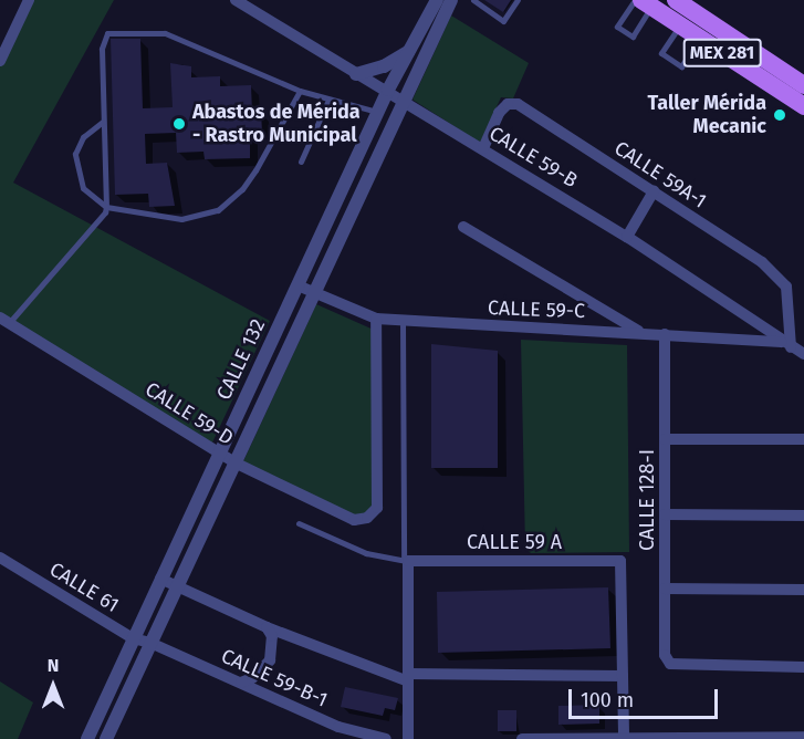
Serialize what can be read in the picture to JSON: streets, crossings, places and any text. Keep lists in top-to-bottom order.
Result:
{
  "streets": {
    "main road": ["MEX 281"],
    "street": [
      "CALLE 59-B",
      "CALLE 59A-1",
      "CALLE 59-C",
      "CALLE 132",
      "CALLE 59-D",
      "CALLE 128-I",
      "CALLE 59 A",
      "CALLE 61",
      "CALLE 59-B-1"
    ]
  },
  "crossings": [
    ["CALLE 59-B", "CALLE 59A-1"],
    ["CALLE 59-B", "CALLE 59-C"],
    ["CALLE 59-B", "CALLE 132"],
    ["CALLE 59A-1", "CALLE 59-C"],
    ["CALLE 59-C", "CALLE 132"],
    ["CALLE 59-C", "CALLE 59-D"],
    ["CALLE 59-C", "CALLE 128-I"],
    ["CALLE 132", "CALLE 59-D"],
    ["CALLE 132", "CALLE 61"],
    ["CALLE 132", "CALLE 59-B-1"],
    ["CALLE 61", "CALLE 59-B-1"]
  ],
  "places": ["Taller Mérida Mecanic", "Abastos de Mérida - Rastro Municipal"],
  "scale_bar": "100 m",
  "north": "top"
}
